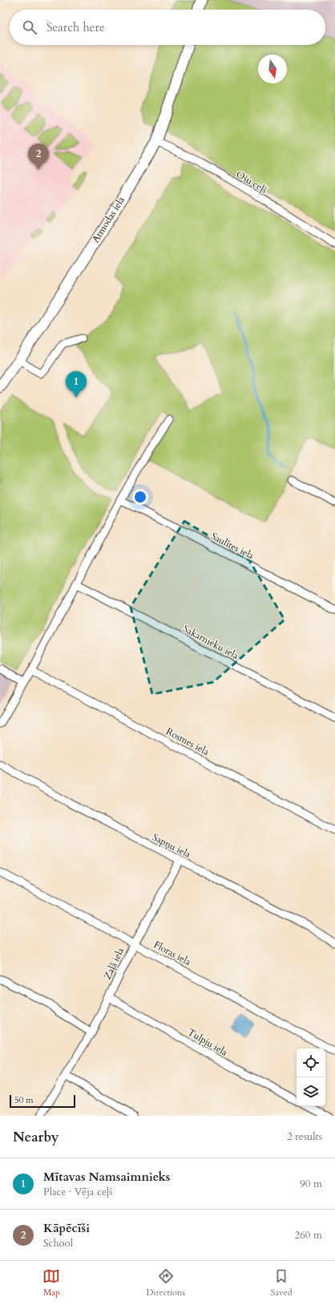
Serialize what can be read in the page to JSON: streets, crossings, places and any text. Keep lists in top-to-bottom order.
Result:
{
  "streets": {
    "main road": ["Atmodas iela"],
    "street": [
      "Ošu ceļš",
      "Saulītes iela",
      "Sakarnieku iela",
      "Rosmes iela",
      "Sapņu iela",
      "Floras iela",
      "Zaļā iela",
      "Tulpju iela"
    ]
  },
  "crossings": [
    ["Ošu ceļš", "Atmodas iela"],
    ["Sapņu iela", "Zaļā iela"],
    ["Floras iela", "Zaļā iela"],
    ["Zaļā iela", "Tulpju iela"]
  ],
  "scale_bar": "50 m",
  "north": "bottom",
  "page": {
    "search": "Search here",
    "pins": ["2", "1"],
    "scale": "50 m",
    "heading": ["Nearby", "2 results"],
    "list": [
      {
        "mark": "1",
        "name": "Mītavas Namsaimnieks",
        "note": "Place · Vēja ceļš",
        "value": "90 m"
      },
      {
        "mark": "2",
        "name": "Kāpēcīši",
        "note": "School",
        "value": "260 m"
      }
    ],
    "nav": ["Map", "Directions", "Saved"]
  }
}
